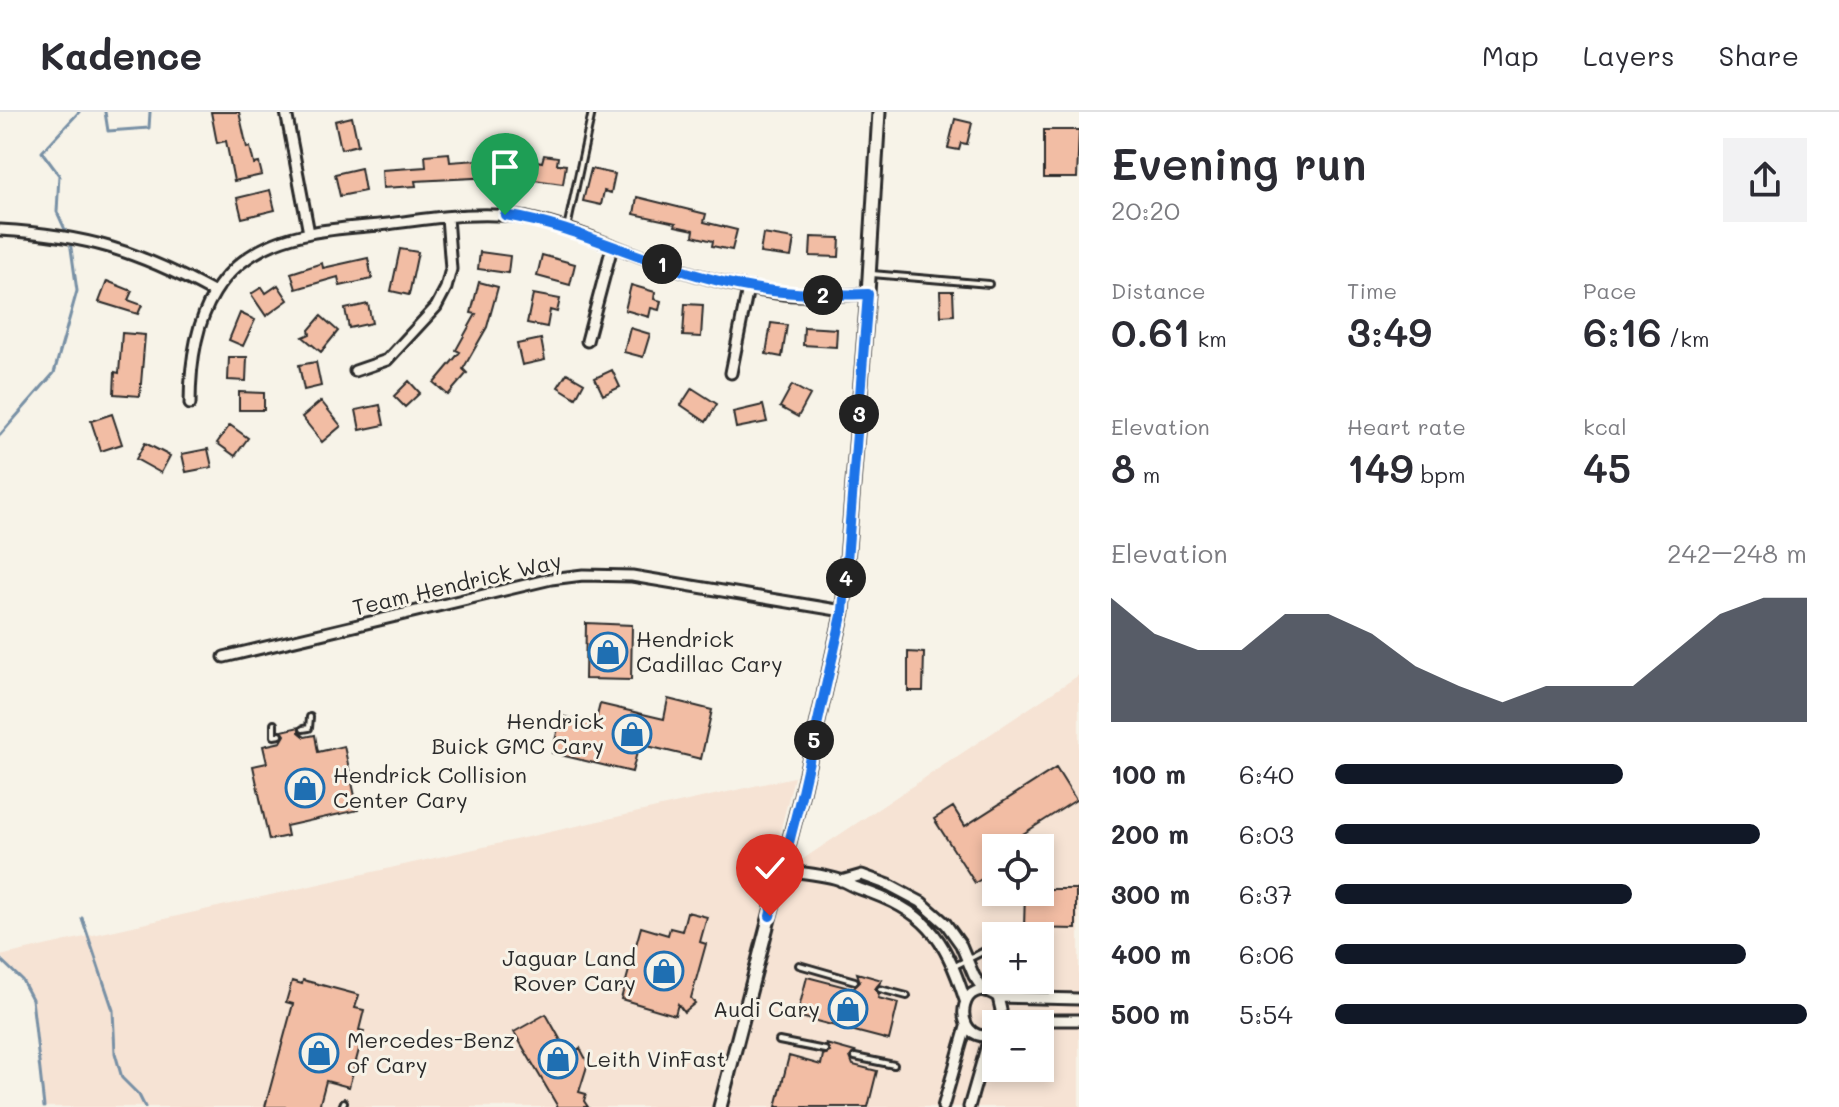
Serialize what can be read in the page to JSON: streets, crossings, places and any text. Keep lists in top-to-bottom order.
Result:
{
  "streets": {
    "street": ["Team Hendrick Way"]
  },
  "places": {
    "shop": [
      "Hendrick Cadillac Cary",
      "Hendrick Buick GMC Cary",
      "Hendrick Collision Center Cary",
      "Jaguar Land Rover Cary",
      "Audi Cary",
      "Mercedes-Benz of Cary",
      "Leith VinFast"
    ]
  },
  "page": {
    "header": "Kadence",
    "nav": ["Map", "Layers", "Share"],
    "heading": ["Evening run", "20:20"],
    "pins": [
      "1",
      "2",
      "3",
      "4",
      "5"
    ],
    "stats": [
      ["Distance", "0.61 km"],
      ["Time", "3:49"],
      ["Pace", "6:16 /km"],
      ["Elevation", "8 m"],
      ["Heart rate", "149 bpm"],
      ["kcal", "45"]
    ],
    "chart": ["Elevation", "242–248 m"],
    "list": [
      {
        "name": "100 m",
        "note": "6:40"
      },
      {
        "name": "200 m",
        "note": "6:03"
      },
      {
        "name": "300 m",
        "note": "6:37"
      },
      {
        "name": "400 m",
        "note": "6:06"
      },
      {
        "name": "500 m",
        "note": "5:54"
      }
    ],
    "map_buttons": ["+", "−"]
  }
}
